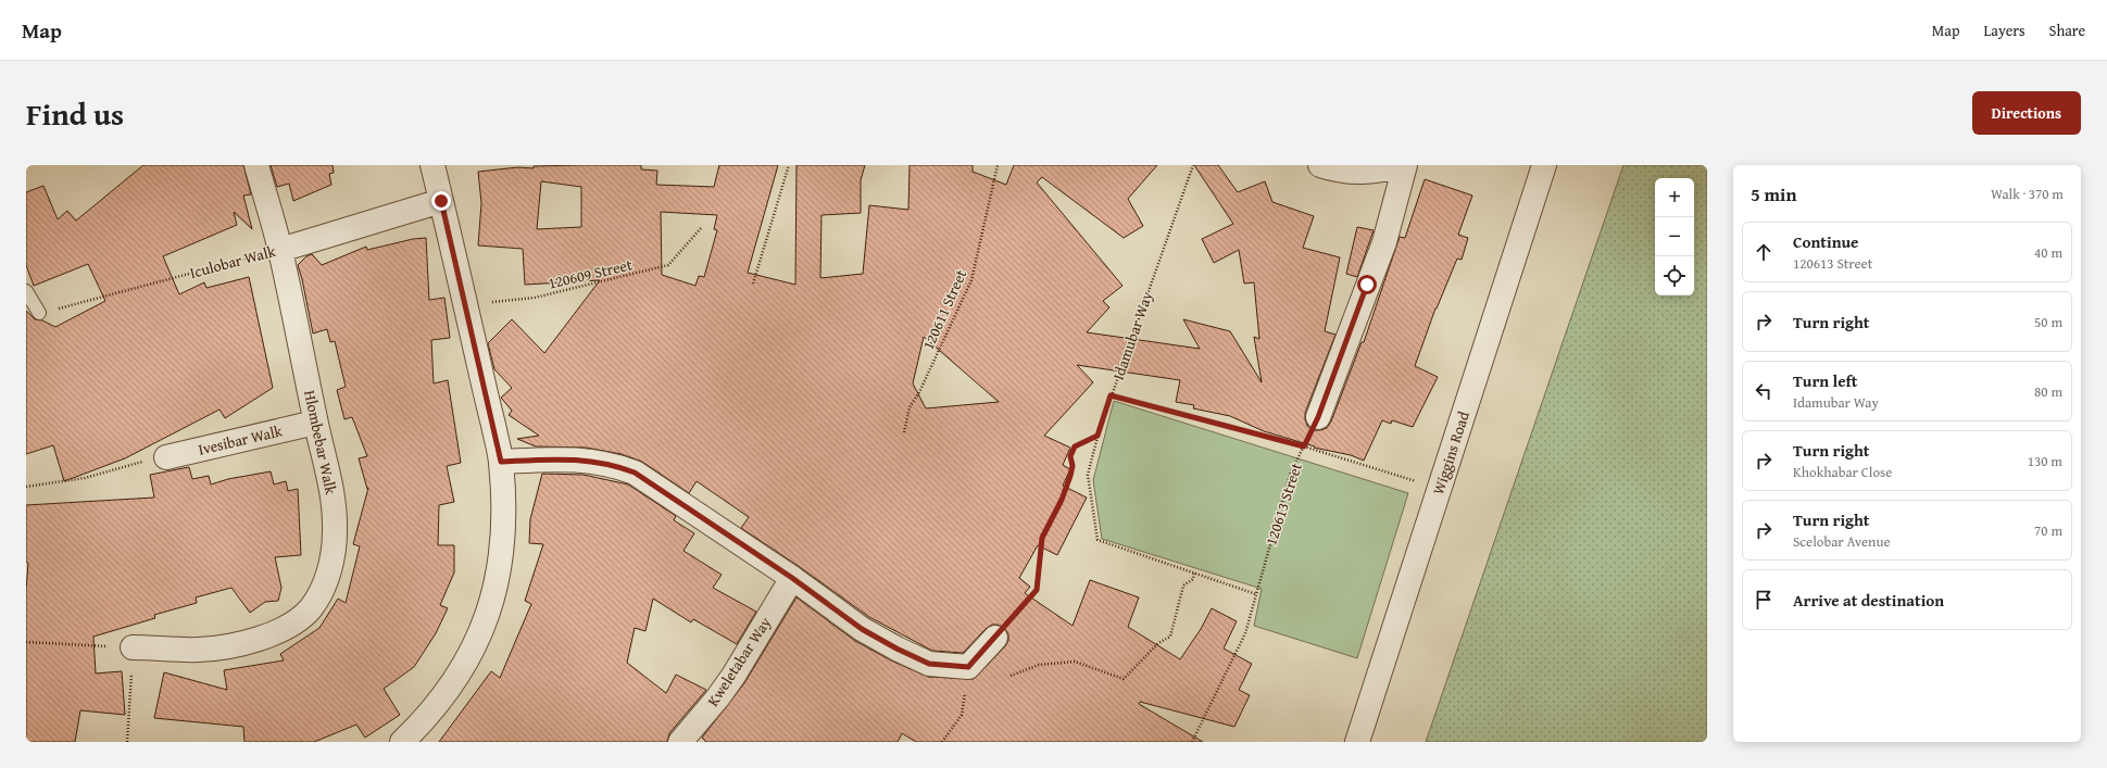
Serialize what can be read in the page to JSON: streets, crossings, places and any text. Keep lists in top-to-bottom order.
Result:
{
  "streets": {
    "street": [
      "Iculobar Walk",
      "Ivesibar Walk",
      "Hlombebar Walk",
      "Wiggins Road",
      "Kweletabar Way"
    ],
    "path": [
      "120609 Street",
      "120611 Street",
      "Idamubar Way",
      "120613 Street"
    ]
  },
  "crossings": [
    ["Iculobar Walk", "Hlombebar Walk"],
    ["Ivesibar Walk", "Hlombebar Walk"]
  ],
  "page": {
    "header": "Map",
    "nav": ["Map", "Layers", "Share"],
    "title": "Find us",
    "buttons": "Directions",
    "heading": ["5 min", "Walk · 370 m"],
    "map_buttons": ["+", "−"],
    "list": [
      ["Continue", "120613 Street", "40 m"],
      ["Turn right", "50 m"],
      ["Turn left", "Idamubar Way", "80 m"],
      ["Turn right", "Khokhabar Close", "130 m"],
      ["Turn right", "Scelobar Avenue", "70 m"],
      "Arrive at destination"
    ]
  }
}
